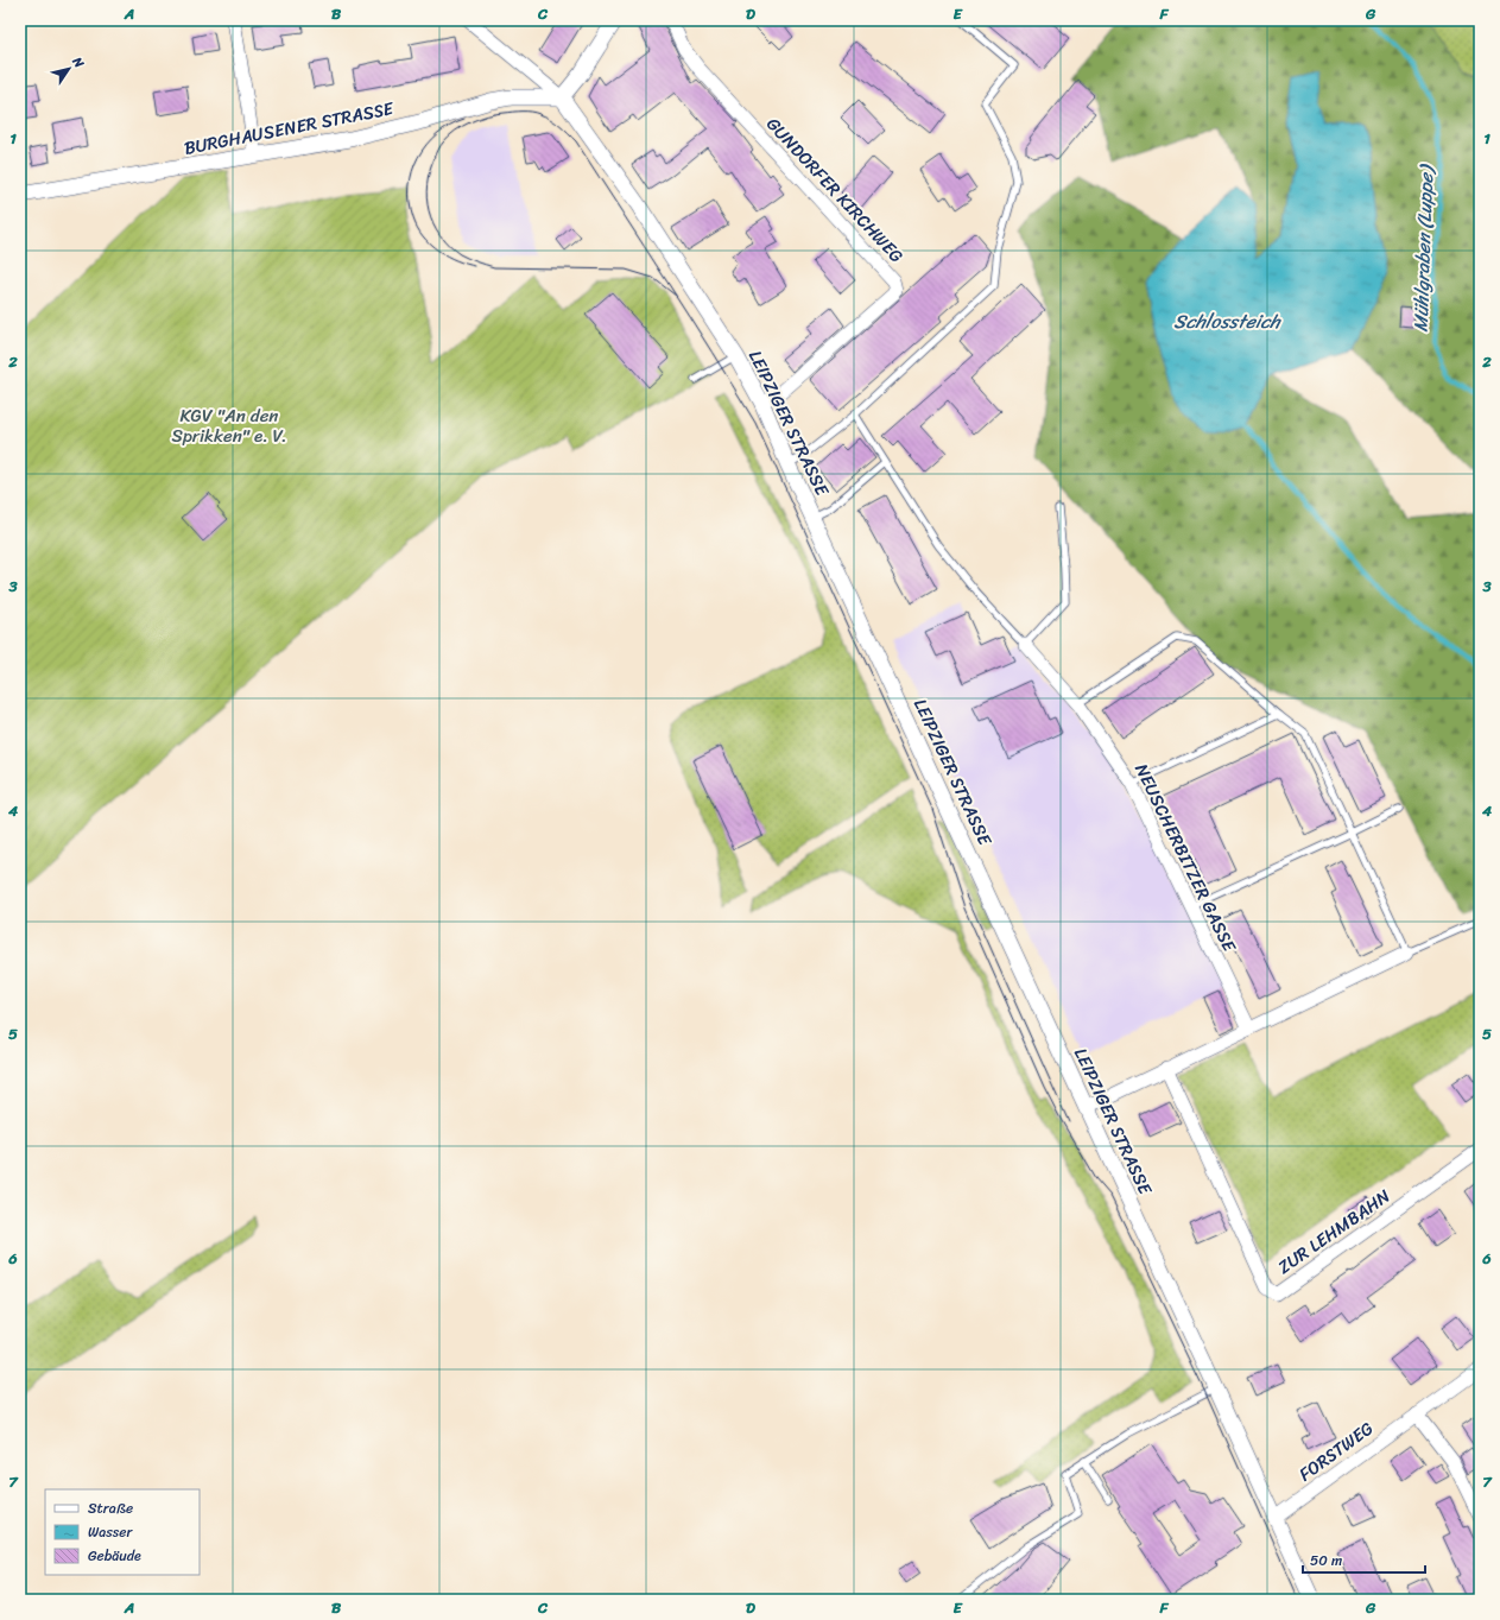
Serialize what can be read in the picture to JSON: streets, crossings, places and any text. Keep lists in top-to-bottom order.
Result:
{
  "streets": {
    "street": [
      "BURGHAUSENER STRASSE",
      "GUNDORFER KIRCHWEG",
      "LEIPZIGER STRASSE",
      "NEUSCHERBITZER GASSE",
      "ZUR LEHMBAHN",
      "FORSTWEG"
    ]
  },
  "crossings": [
    ["BURGHAUSENER STRASSE", "LEIPZIGER STRASSE"],
    ["GUNDORFER KIRCHWEG", "LEIPZIGER STRASSE"],
    ["LEIPZIGER STRASSE", "FORSTWEG"]
  ],
  "water": ["Mühlgraben (Luppe)", "Schlossteich"],
  "parks": ["KGV \"An den Sprikken\" e. V."],
  "legend": ["Straße", "Wasser", "Gebäude"],
  "scale_bar": "50 m",
  "north": "top right",
  "grid": {
    "columns": [
      "A",
      "B",
      "C",
      "D",
      "E",
      "F",
      "G"
    ],
    "rows": [
      "1",
      "2",
      "3",
      "4",
      "5",
      "6",
      "7"
    ]
  }
}
